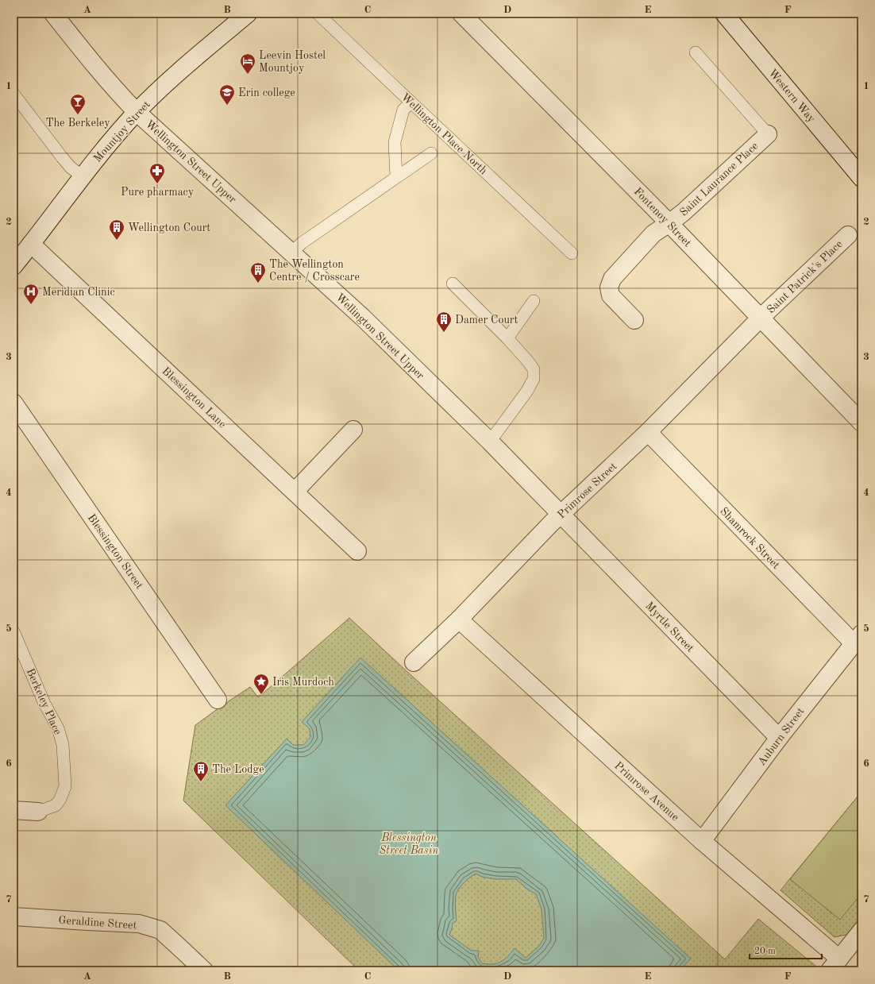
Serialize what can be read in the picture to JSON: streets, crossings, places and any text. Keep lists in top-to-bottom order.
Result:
{
  "streets": {
    "street": [
      "Western Way",
      "Mountjoy Street",
      "Wellington Street Upper",
      "Saint Laurance Place",
      "Fontenoy Street",
      "Saint Patrick's Place",
      "Blessington Lane",
      "Primrose Street",
      "Shamrock Street",
      "Blessington Street",
      "Myrtle Street",
      "Berkeley Place",
      "Auburn Street",
      "Primrose Avenue",
      "Geraldine Street"
    ],
    "lane": ["Wellington Place North"]
  },
  "crossings": [
    ["Mountjoy Street", "Wellington Street Upper"],
    ["Mountjoy Street", "Blessington Lane"],
    ["Wellington Street Upper", "Primrose Street"],
    ["Wellington Street Upper", "Myrtle Street"],
    ["Saint Laurance Place", "Fontenoy Street"],
    ["Fontenoy Street", "Saint Patrick's Place"],
    ["Fontenoy Street", "Primrose Street"],
    ["Saint Patrick's Place", "Primrose Street"],
    ["Primrose Street", "Shamrock Street"],
    ["Primrose Street", "Myrtle Street"],
    ["Primrose Street", "Primrose Avenue"],
    ["Shamrock Street", "Auburn Street"],
    ["Myrtle Street", "Auburn Street"],
    ["Auburn Street", "Primrose Avenue"]
  ],
  "parks": ["Blessington Street Basin"],
  "places": {
    "hotel": ["Leevin Hostel Mountjoy"],
    "school or university": ["Erin college"],
    "bar": ["The Berkeley"],
    "pharmacy": ["Pure pharmacy"],
    "building": [
      "Wellington Court",
      "The Wellington Centre / Crosscare",
      "Damer Court",
      "The Lodge"
    ],
    "hospital": ["Meridian Clinic"],
    "place": ["Iris Murdoch"]
  },
  "scale_bar": "20 m",
  "grid": {
    "columns": [
      "A",
      "B",
      "C",
      "D",
      "E",
      "F"
    ],
    "rows": [
      "1",
      "2",
      "3",
      "4",
      "5",
      "6",
      "7"
    ]
  }
}
